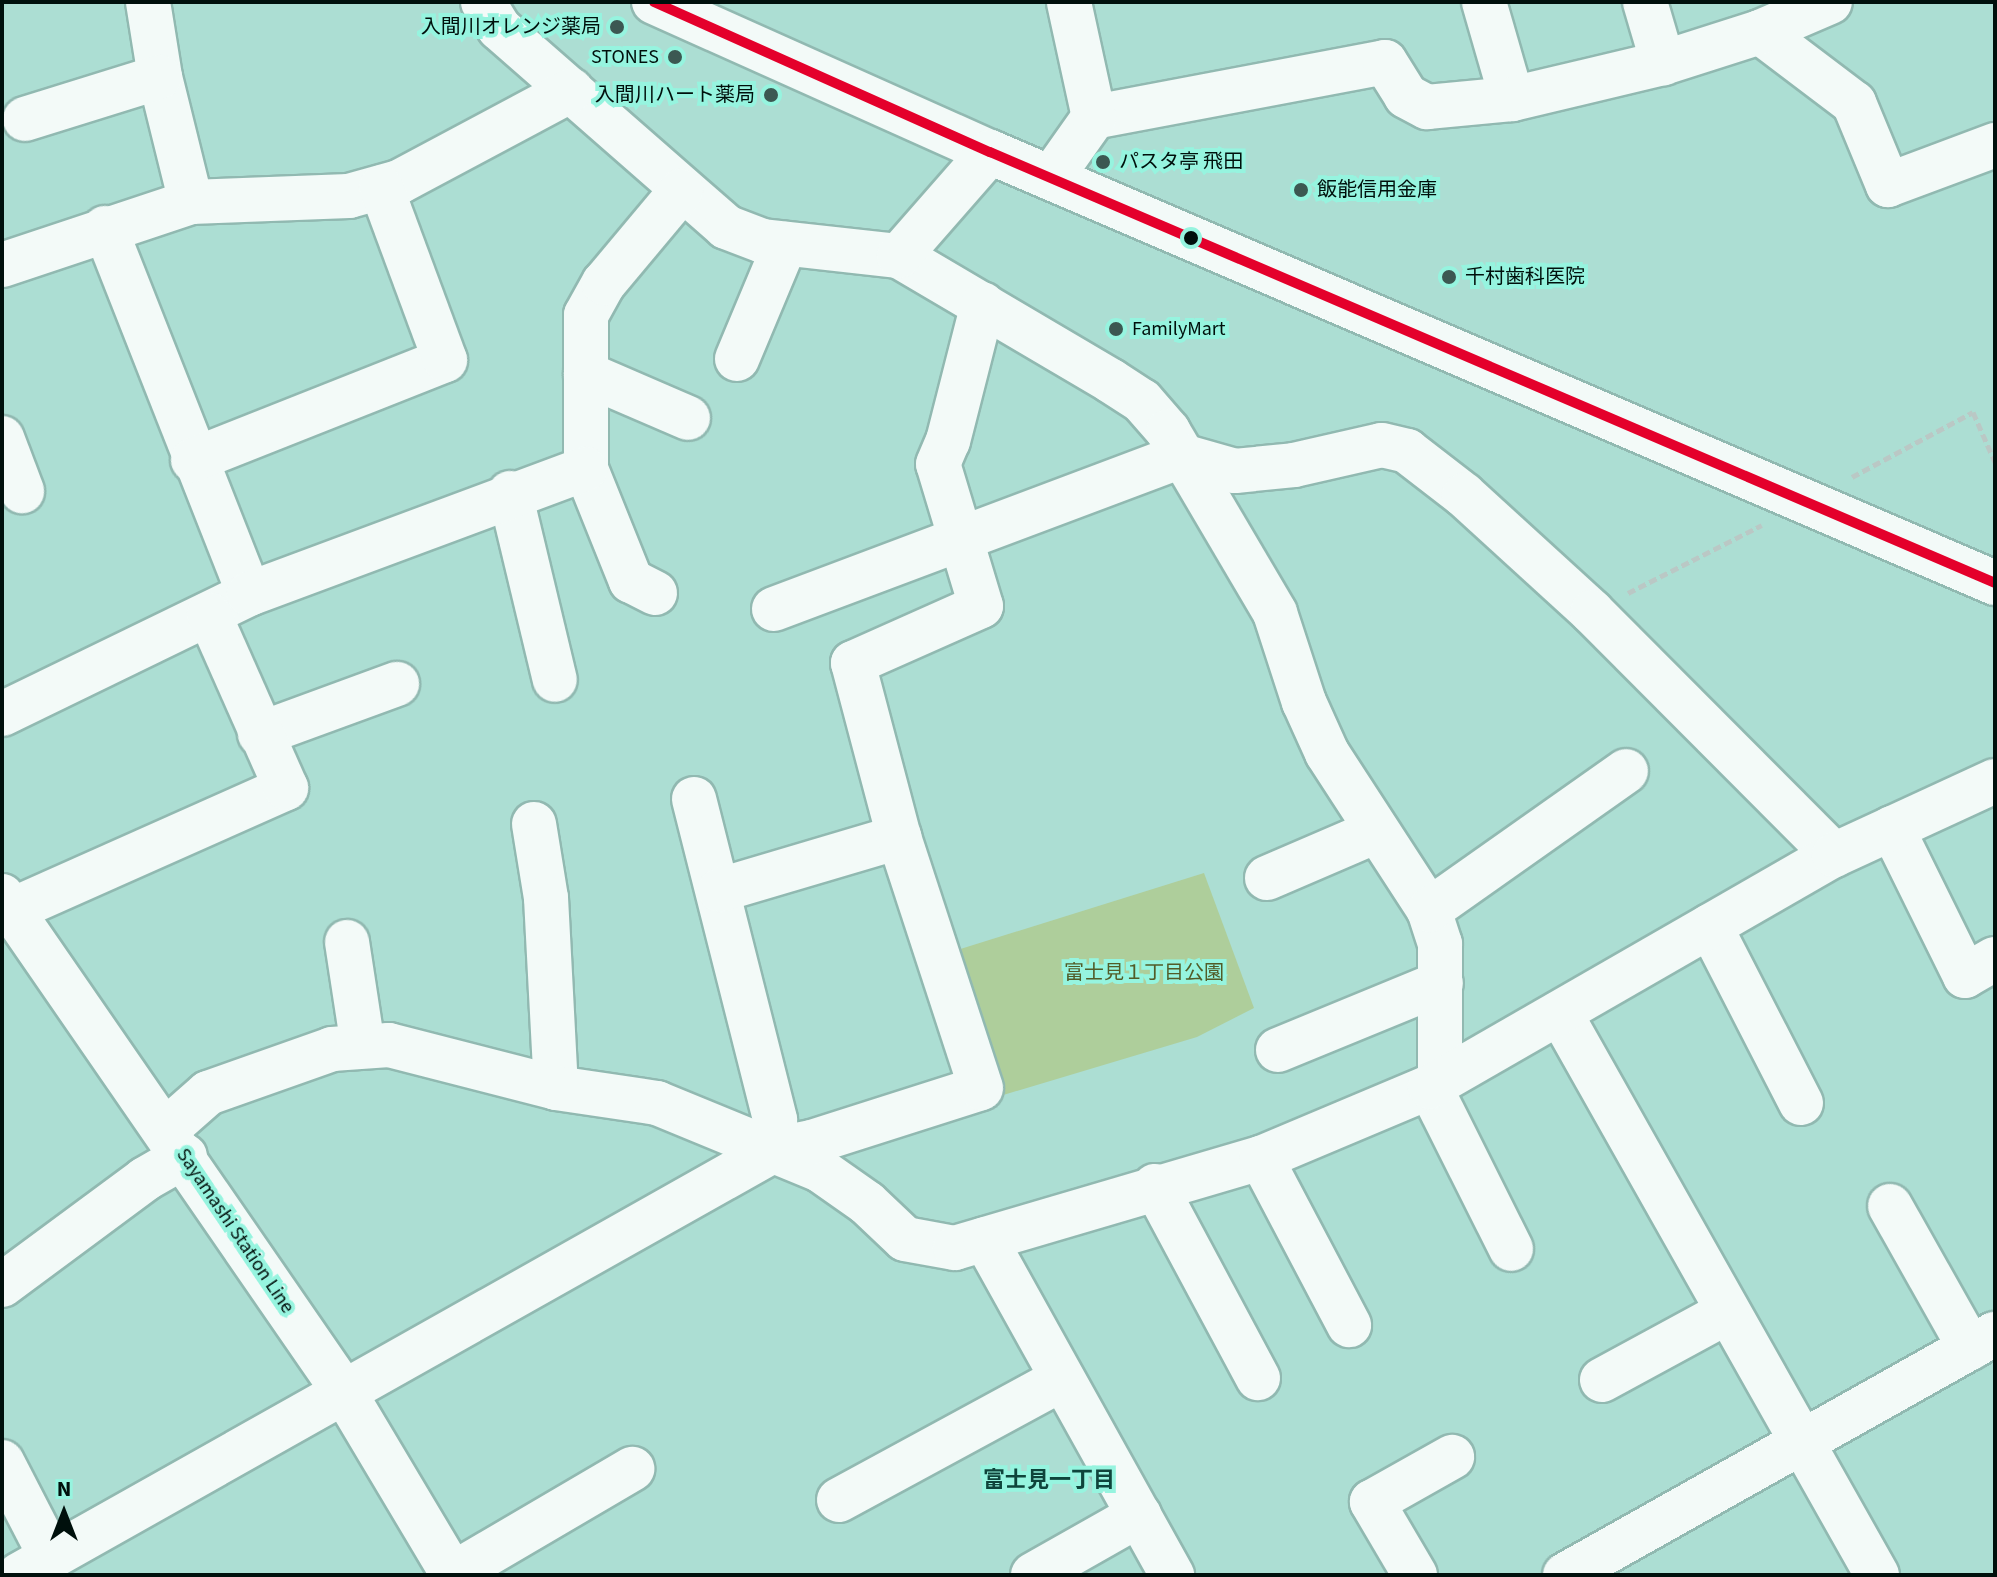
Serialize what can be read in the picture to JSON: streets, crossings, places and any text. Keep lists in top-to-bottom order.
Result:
{
  "streets": {
    "street": ["Sayamashi Station Line"]
  },
  "districts": ["富士見一丁目"],
  "parks": ["富士見１丁目公園"],
  "places": [
    "入間川オレンジ薬局",
    "STONES",
    "入間川ハート薬局",
    "パスタ亭 飛田",
    "飯能信用金庫",
    "千村歯科医院",
    "FamilyMart"
  ],
  "north": "top"
}
